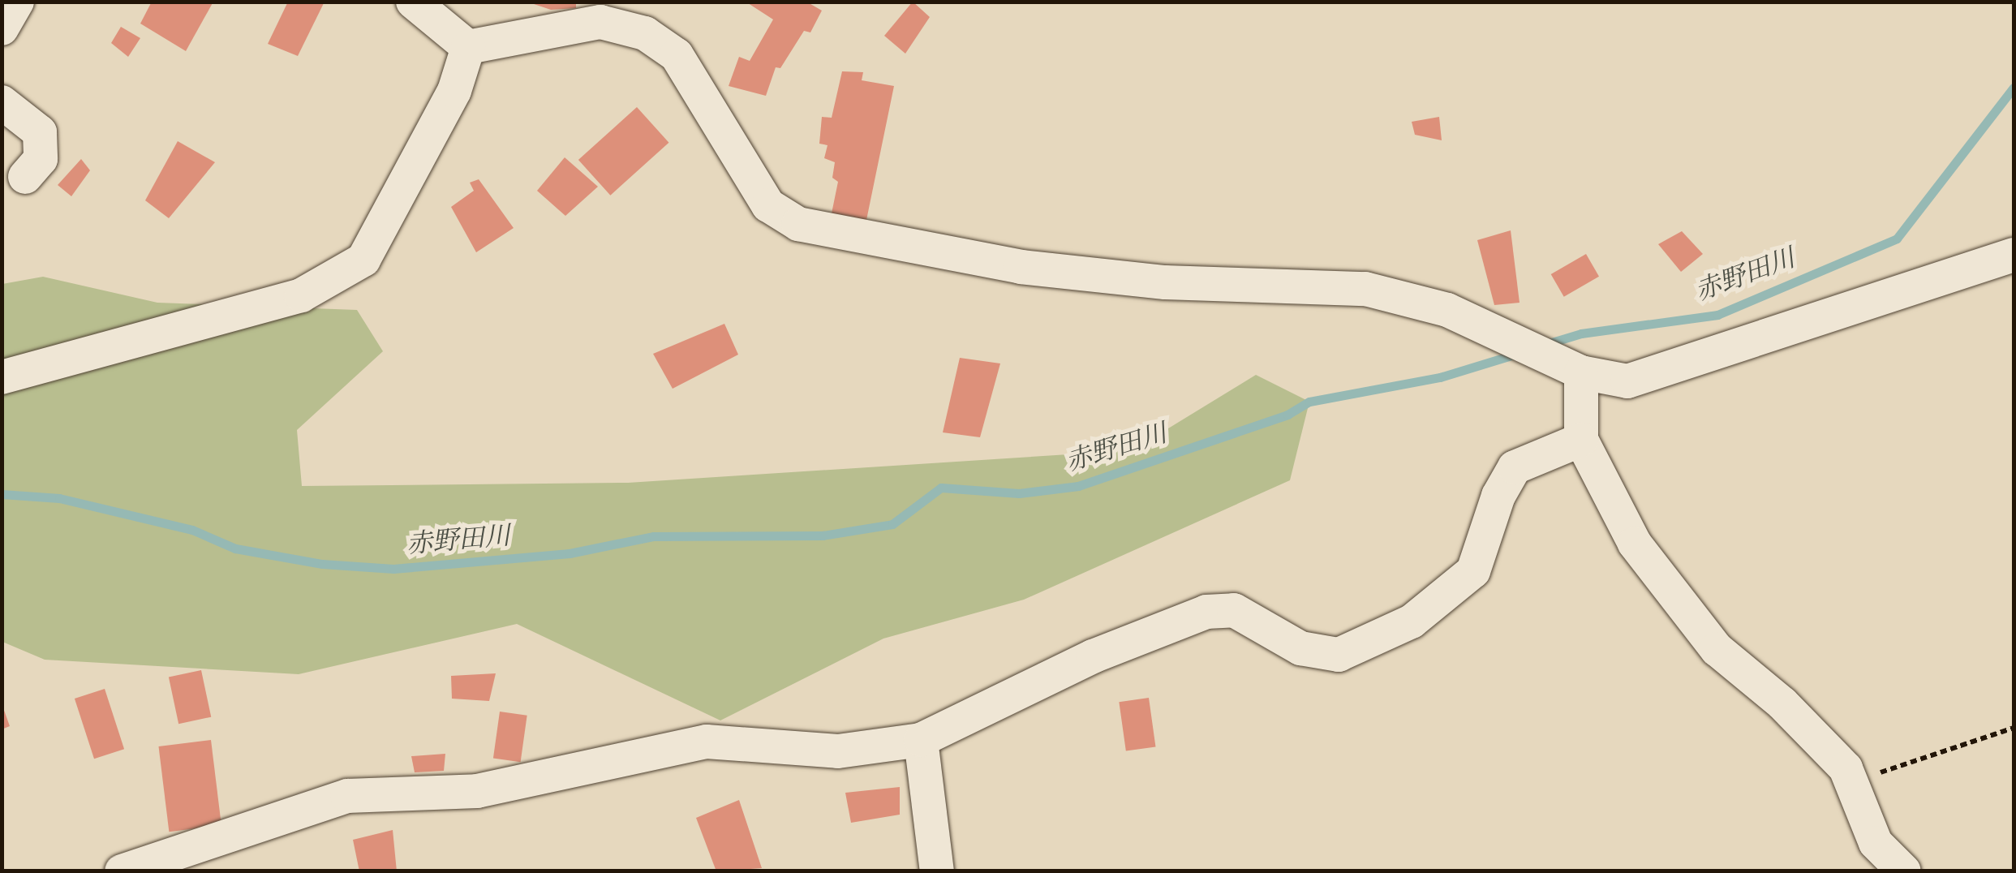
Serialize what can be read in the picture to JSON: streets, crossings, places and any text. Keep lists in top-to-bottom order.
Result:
{
  "water": ["赤野田川"]
}
